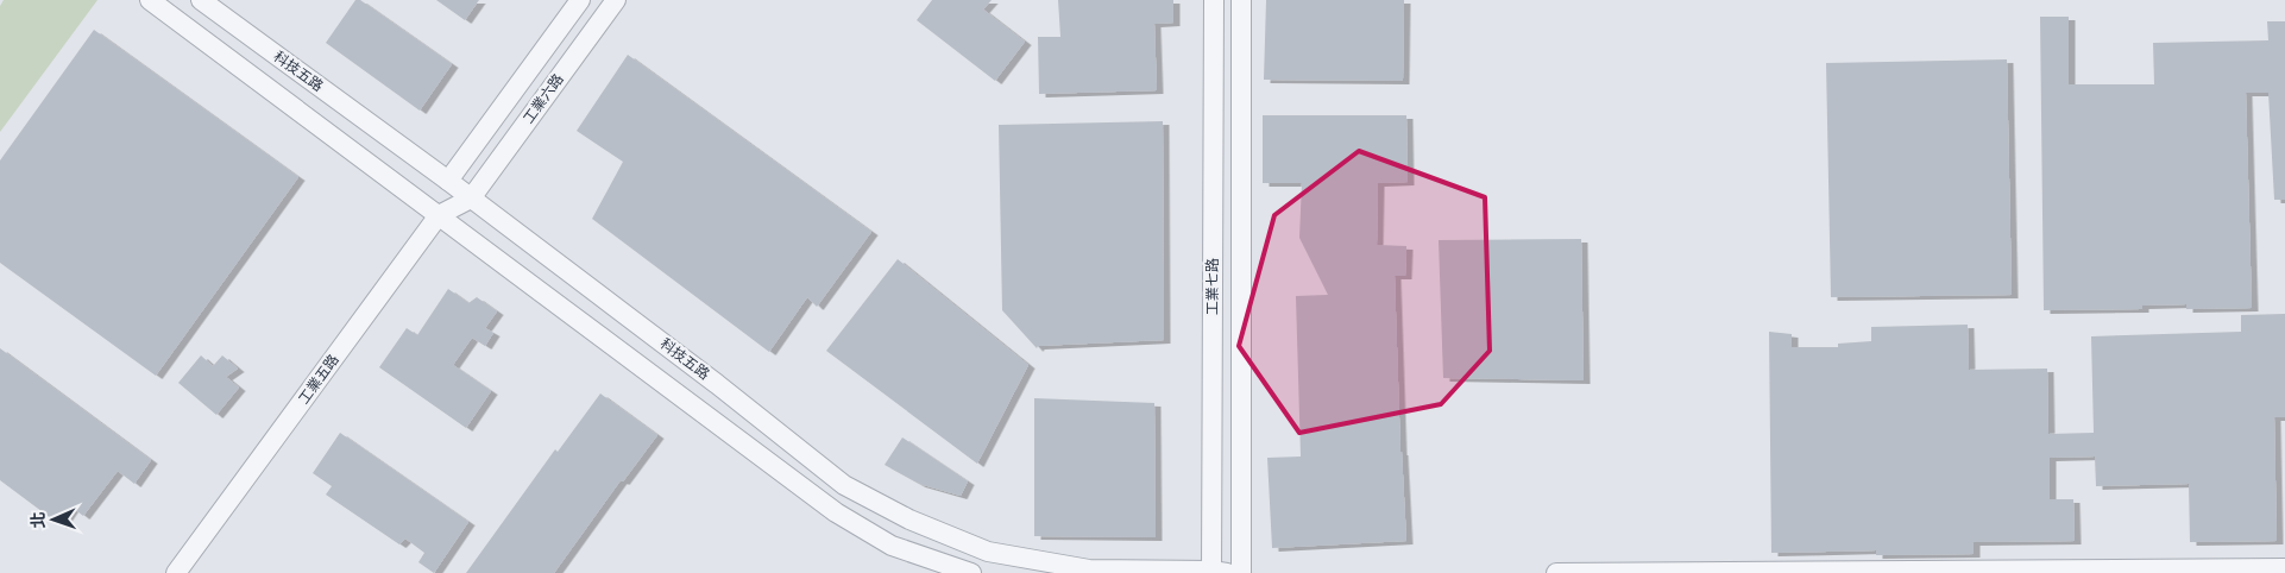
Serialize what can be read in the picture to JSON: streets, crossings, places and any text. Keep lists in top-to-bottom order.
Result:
{
  "streets": {
    "street": [
      "科技五路",
      "工業六路",
      "工業七路",
      "工業五路"
    ]
  },
  "crossings": [
    ["科技五路", "工業六路"],
    ["科技五路", "工業七路"],
    ["科技五路", "工業五路"],
    ["工業六路", "工業五路"]
  ],
  "north": "left"
}
